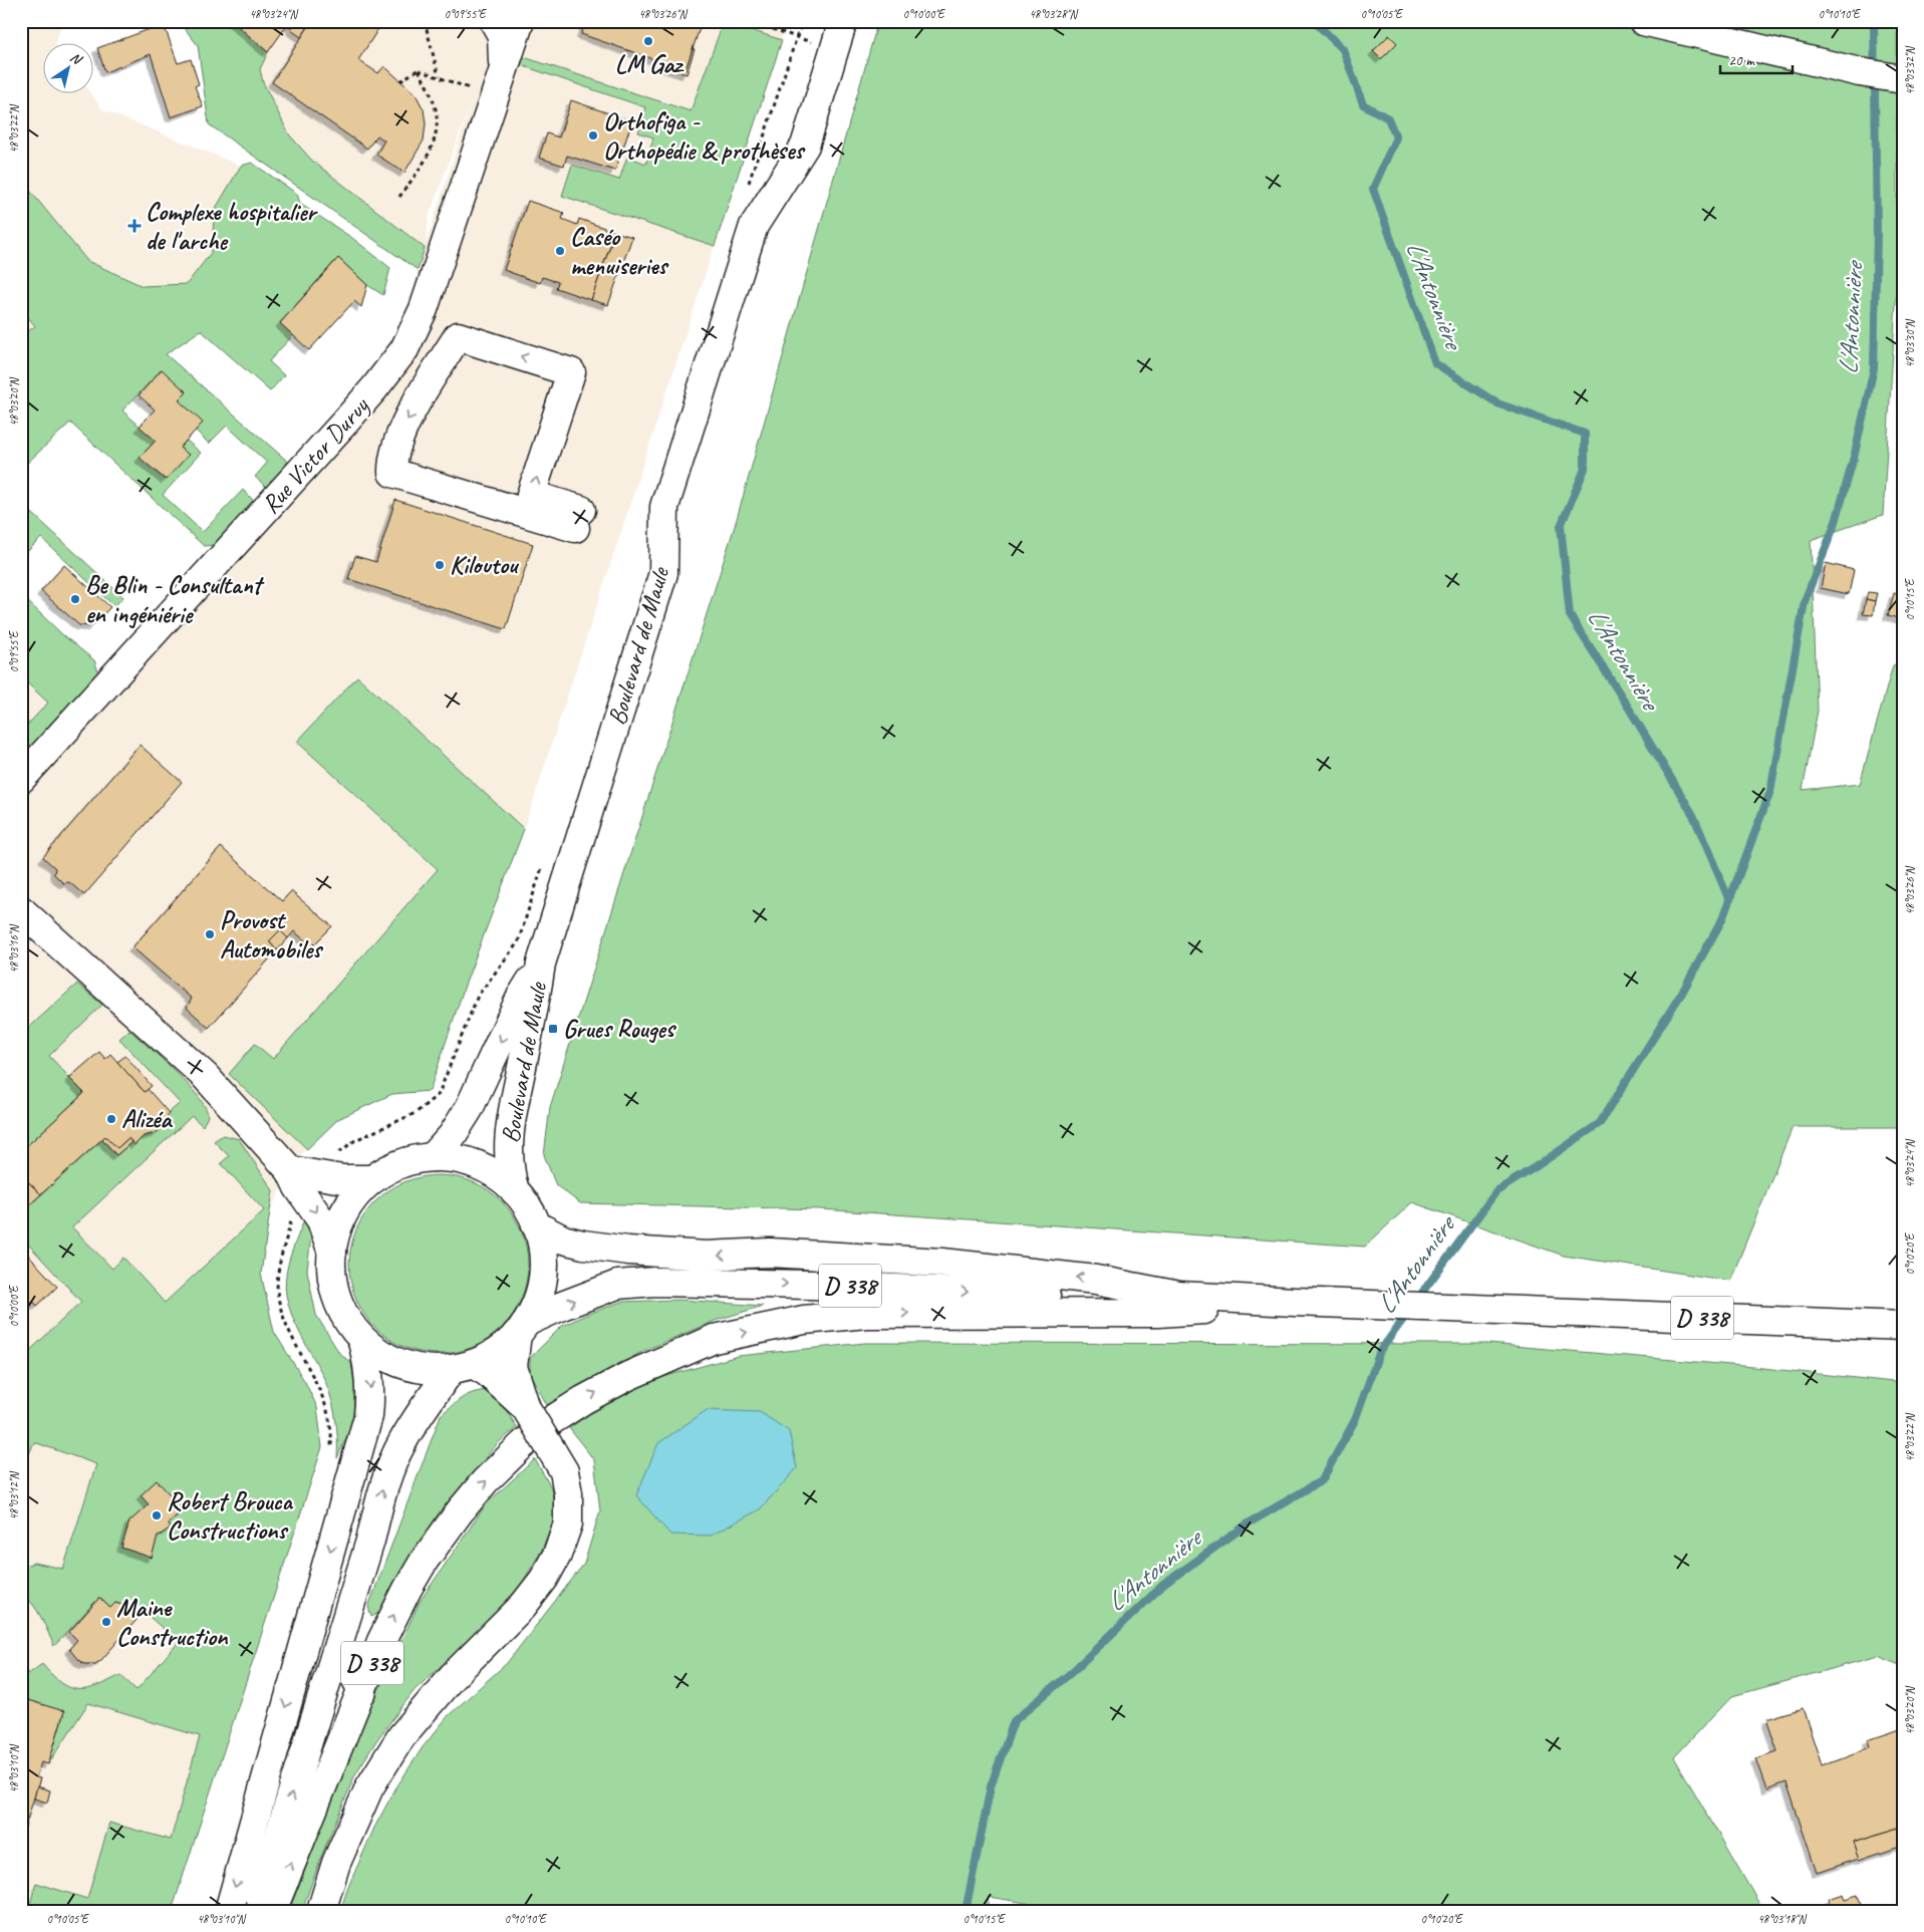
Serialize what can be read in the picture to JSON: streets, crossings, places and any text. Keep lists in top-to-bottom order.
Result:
{
  "streets": {
    "main road": ["Rue Victor Duruy", "Boulevard de Maule", "D 338"]
  },
  "water": ["L'Antonnière"],
  "places": {
    "other": [
      "LM Gaz",
      "Orthofiga - Orthopédie & prothèses",
      "Caséo menuiseries",
      "Kiloutou",
      "Be Blin - Consultant en ingéniérie",
      "Provost Automobiles",
      "Alizéa",
      "Robert Brouca Constructions",
      "Maine Construction"
    ],
    "health": ["Complexe hospitalier de l'arche"],
    "transit": ["Grues Rouges"]
  },
  "scale_bar": "20 m",
  "north": "top right",
  "coordinates": [
    "48°03'24\"N",
    "0°09'55\"E",
    "48°03'26\"N",
    "0°10'00\"E",
    "48°03'28\"N",
    "0°10'05\"E",
    "0°10'10\"E",
    "48°03'32\"N",
    "48°03'22\"N",
    "48°03'30\"N",
    "48°03'20\"N",
    "0°10'15\"E",
    "48°03'16\"N",
    "0°10'20\"E",
    "48°03'12\"N",
    "48°03'10\"N",
    "48°03'18\"N"
  ]
}
